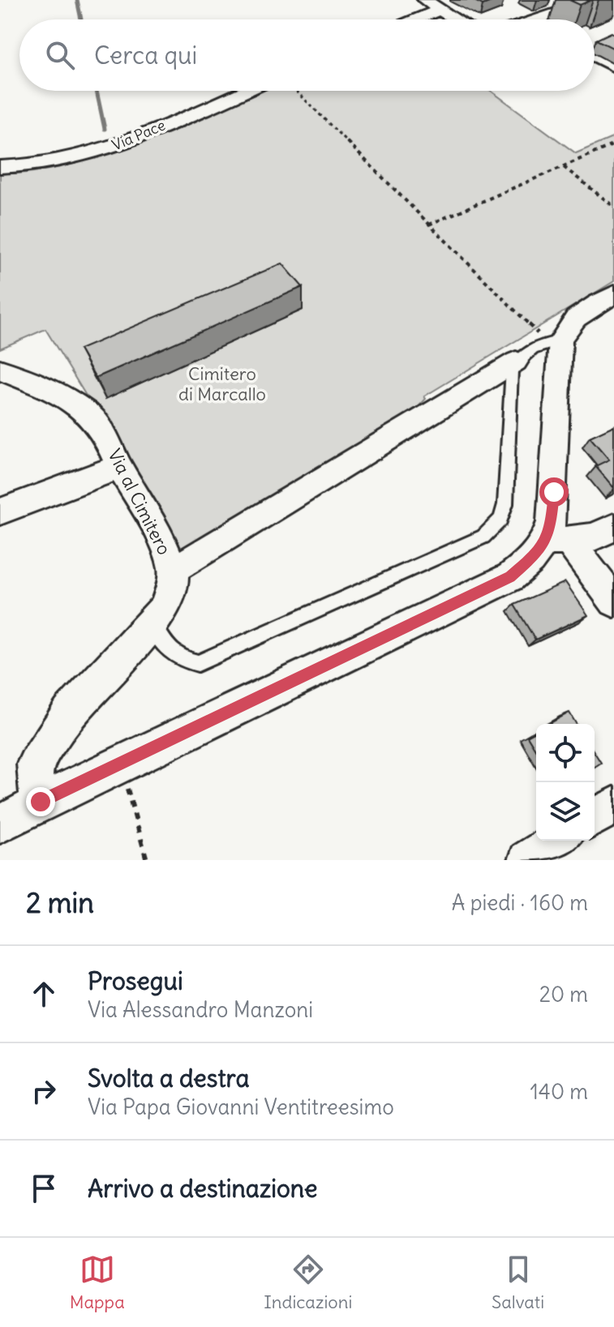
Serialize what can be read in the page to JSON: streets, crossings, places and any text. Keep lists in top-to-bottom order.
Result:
{
  "streets": {
    "street": ["Via Pace", "Via al Cimitero"]
  },
  "parks": ["Cimitero di Marcallo"],
  "page": {
    "search": "Cerca qui",
    "heading": ["2 min", "A piedi · 160 m"],
    "list": [
      ["Prosegui", "Via Alessandro Manzoni", "20 m"],
      ["Svolta a destra", "Via Papa Giovanni Ventitreesimo", "140 m"],
      "Arrivo a destinazione"
    ],
    "nav": ["Mappa", "Indicazioni", "Salvati"]
  }
}
